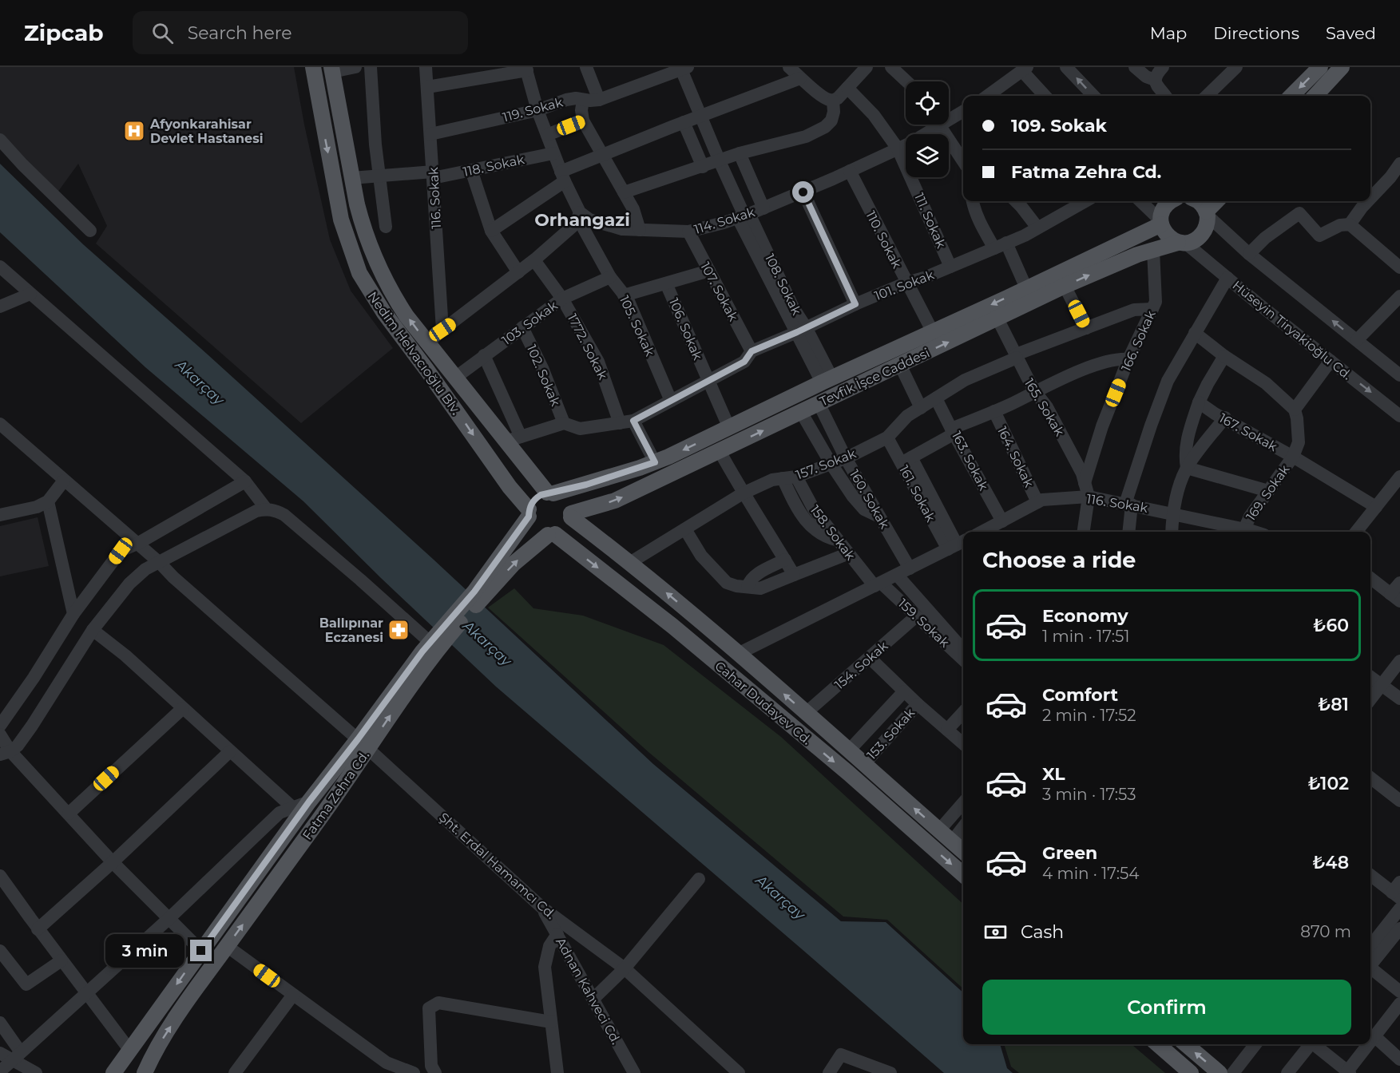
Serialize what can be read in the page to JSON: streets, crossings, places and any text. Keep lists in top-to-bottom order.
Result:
{
  "streets": {
    "main road": [
      "Hüseyin Tiryakioğlu Cd.",
      "Nedim Helvacıoğlu Blv.",
      "Tevfik İşce Caddesi",
      "Cahar Dudayev Cd.",
      "Fatma Zehra Cd."
    ],
    "street": [
      "119. Sokak",
      "118. Sokak",
      "116. Sokak",
      "114. Sokak",
      "111. Sokak",
      "110. Sokak",
      "108. Sokak",
      "101. Sokak",
      "107. Sokak",
      "103. Sokak",
      "105. Sokak",
      "106. Sokak",
      "166. Sokak",
      "1772. Sokak",
      "102. Sokak",
      "165. Sokak",
      "167. Sokak",
      "164. Sokak",
      "163. Sokak",
      "157. Sokak",
      "169. Sokak",
      "161. Sokak",
      "160. Sokak",
      "158. Sokak",
      "159. Sokak",
      "154. Sokak",
      "153. Sokak",
      "Şht. Erdal Hamamcı Cd.",
      "Adnan Kahveci Cd."
    ]
  },
  "crossings": [
    ["119. Sokak", "116. Sokak"],
    ["119. Sokak", "108. Sokak"],
    ["119. Sokak", "105. Sokak"],
    ["118. Sokak", "116. Sokak"],
    ["118. Sokak", "105. Sokak"],
    ["118. Sokak", "Nedim Helvacıoğlu Blv."],
    ["116. Sokak", "165. Sokak"],
    ["116. Sokak", "164. Sokak"],
    ["116. Sokak", "163. Sokak"],
    ["116. Sokak", "169. Sokak"],
    ["114. Sokak", "111. Sokak"],
    ["114. Sokak", "110. Sokak"],
    ["114. Sokak", "108. Sokak"],
    ["114. Sokak", "107. Sokak"],
    ["114. Sokak", "105. Sokak"],
    ["111. Sokak", "101. Sokak"],
    ["110. Sokak", "101. Sokak"],
    ["110. Sokak", "Tevfik İşce Caddesi"],
    ["108. Sokak", "101. Sokak"],
    ["108. Sokak", "Tevfik İşce Caddesi"],
    ["101. Sokak", "107. Sokak"],
    ["101. Sokak", "105. Sokak"],
    ["101. Sokak", "106. Sokak"],
    ["101. Sokak", "1772. Sokak"],
    ["101. Sokak", "Nedim Helvacıoğlu Blv."],
    ["101. Sokak", "102. Sokak"],
    ["103. Sokak", "105. Sokak"],
    ["103. Sokak", "1772. Sokak"],
    ["103. Sokak", "Nedim Helvacıoğlu Blv."],
    ["103. Sokak", "102. Sokak"],
    ["106. Sokak", "Tevfik İşce Caddesi"],
    ["Hüseyin Tiryakioğlu Cd.", "Tevfik İşce Caddesi"],
    ["166. Sokak", "Tevfik İşce Caddesi"],
    ["166. Sokak", "165. Sokak"],
    ["166. Sokak", "163. Sokak"],
    ["166. Sokak", "157. Sokak"],
    ["1772. Sokak", "Tevfik İşce Caddesi"],
    ["Nedim Helvacıoğlu Blv.", "Tevfik İşce Caddesi"],
    ["Nedim Helvacıoğlu Blv.", "Cahar Dudayev Cd."],
    ["Nedim Helvacıoğlu Blv.", "Fatma Zehra Cd."],
    ["Tevfik İşce Caddesi", "165. Sokak"],
    ["Tevfik İşce Caddesi", "160. Sokak"],
    ["Tevfik İşce Caddesi", "Cahar Dudayev Cd."],
    ["Tevfik İşce Caddesi", "Fatma Zehra Cd."],
    ["165. Sokak", "163. Sokak"],
    ["165. Sokak", "157. Sokak"],
    ["167. Sokak", "169. Sokak"],
    ["164. Sokak", "163. Sokak"],
    ["157. Sokak", "161. Sokak"],
    ["157. Sokak", "160. Sokak"],
    ["157. Sokak", "158. Sokak"],
    ["157. Sokak", "Cahar Dudayev Cd."],
    ["158. Sokak", "159. Sokak"],
    ["159. Sokak", "154. Sokak"],
    ["154. Sokak", "Cahar Dudayev Cd."],
    ["Cahar Dudayev Cd.", "153. Sokak"],
    ["Cahar Dudayev Cd.", "Fatma Zehra Cd."],
    ["Fatma Zehra Cd.", "Şht. Erdal Hamamcı Cd."],
    ["Şht. Erdal Hamamcı Cd.", "Adnan Kahveci Cd."]
  ],
  "districts": ["Orhangazi"],
  "water": ["Akarçay"],
  "places": {
    "hospital": ["Afyonkarahisar Devlet Hastanesi"],
    "pharmacy": ["Ballıpınar Eczanesi"]
  },
  "page": {
    "header": "Zipcab",
    "search": "Search here",
    "nav": ["Map", "Directions", "Saved"],
    "banner": ["109. Sokak", "Fatma Zehra Cd."],
    "heading": "Choose a ride",
    "list": [
      {
        "name": "Economy",
        "note": "1 min · 17:51",
        "value": "₺60"
      },
      {
        "name": "Comfort",
        "note": "2 min · 17:52",
        "value": "₺81"
      },
      {
        "name": "XL",
        "note": "3 min · 17:53",
        "value": "₺102"
      },
      {
        "name": "Green",
        "note": "4 min · 17:54",
        "value": "₺48"
      }
    ],
    "pay": ["Cash", "870 m"],
    "bubble": "3 min",
    "buttons": "Confirm"
  }
}
